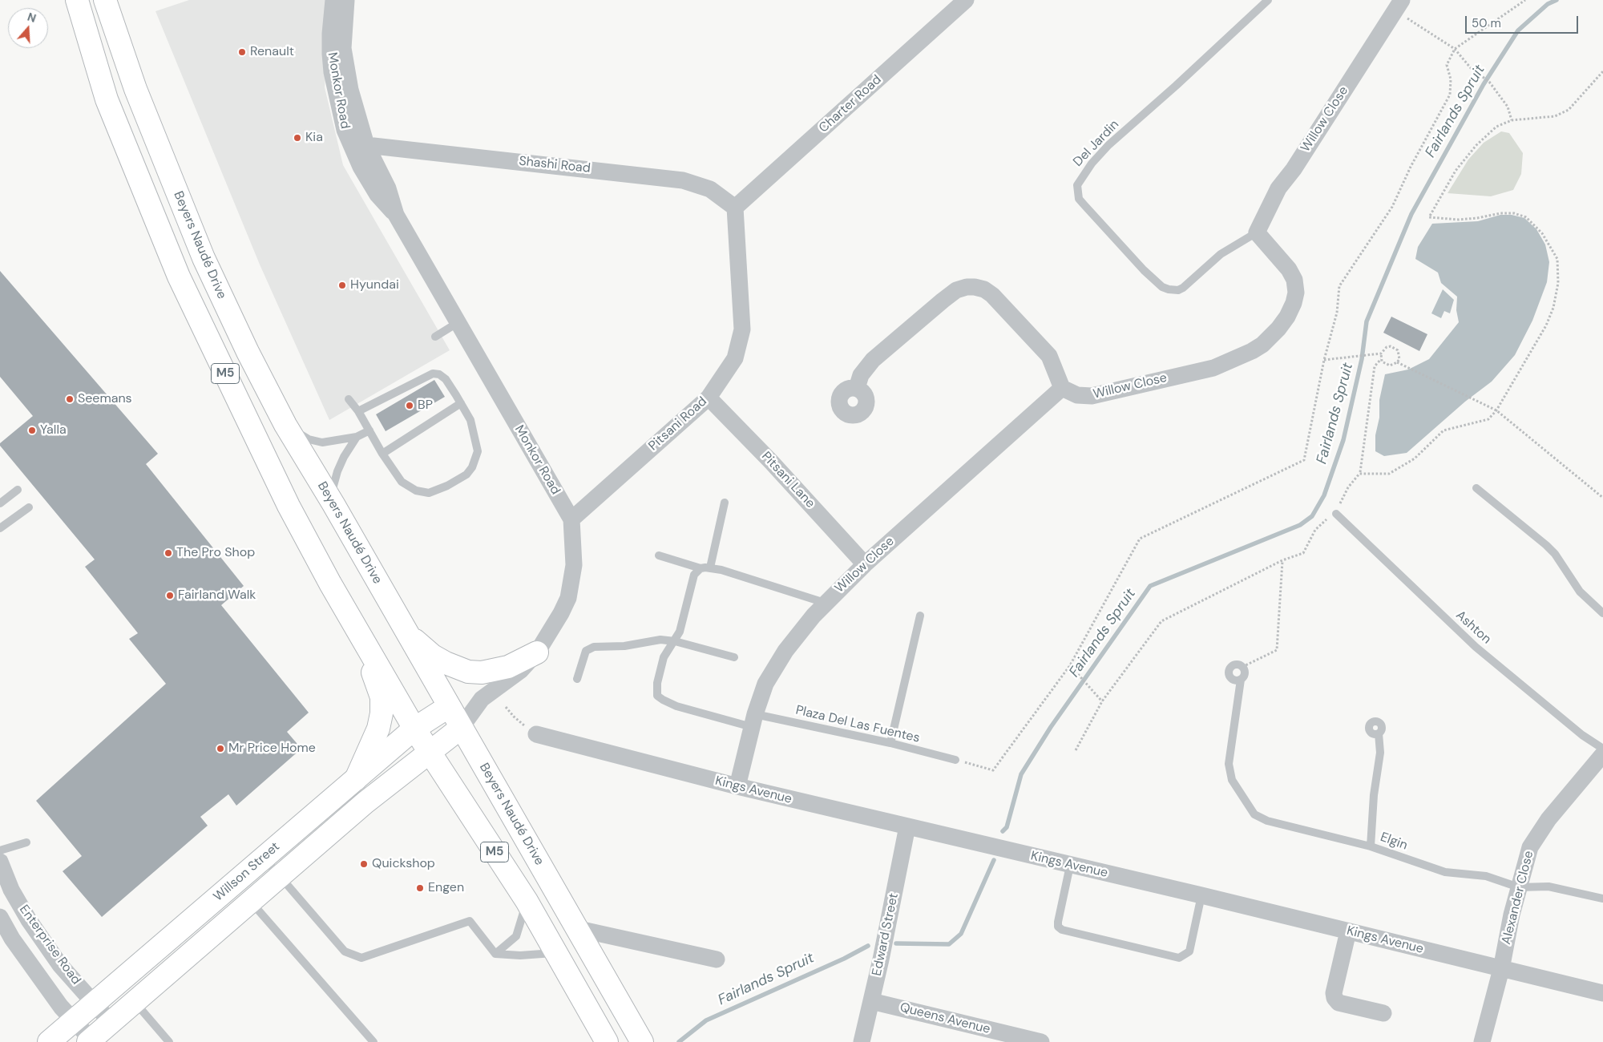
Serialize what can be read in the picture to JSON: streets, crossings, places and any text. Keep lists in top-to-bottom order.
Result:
{
  "streets": {
    "main road": ["Beyers Naudé Drive", "M5", "Willson Street"],
    "street": [
      "Monkor Road",
      "Charter Road",
      "Willow Close",
      "Shashi Road",
      "Pitsani Road",
      "Pitsani Lane",
      "Kings Avenue",
      "Alexander Close",
      "Edward Street",
      "Enterprise Road",
      "Queens Avenue"
    ],
    "lane": [
      "Del Jardin",
      "Ashton",
      "Plaza Del Las Fuentes",
      "Elgin"
    ]
  },
  "crossings": [
    ["Monkor Road", "Shashi Road"],
    ["Monkor Road", "Beyers Naudé Drive"],
    ["Monkor Road", "Pitsani Road"],
    ["Monkor Road", "Willson Street"],
    ["Charter Road", "Shashi Road"],
    ["Charter Road", "Pitsani Road"],
    ["Willow Close", "Del Jardin"],
    ["Willow Close", "Pitsani Lane"],
    ["Willow Close", "Plaza Del Las Fuentes"],
    ["Willow Close", "Kings Avenue"],
    ["Shashi Road", "Pitsani Road"],
    ["Beyers Naudé Drive", "Willson Street"],
    ["M5", "Willson Street"],
    ["Pitsani Road", "Pitsani Lane"],
    ["Kings Avenue", "Alexander Close"],
    ["Kings Avenue", "Edward Street"],
    ["Elgin", "Alexander Close"],
    ["Willson Street", "Enterprise Road"],
    ["Edward Street", "Queens Avenue"]
  ],
  "water": ["Fairlands Spruit"],
  "places": [
    "Renault",
    "Kia",
    "Hyundai",
    "Seemans",
    "BP",
    "Yalla",
    "The Pro Shop",
    "Fairland Walk",
    "Mr Price Home",
    "Quickshop",
    "Engen"
  ],
  "scale_bar": "50 m",
  "north": "top"
}
